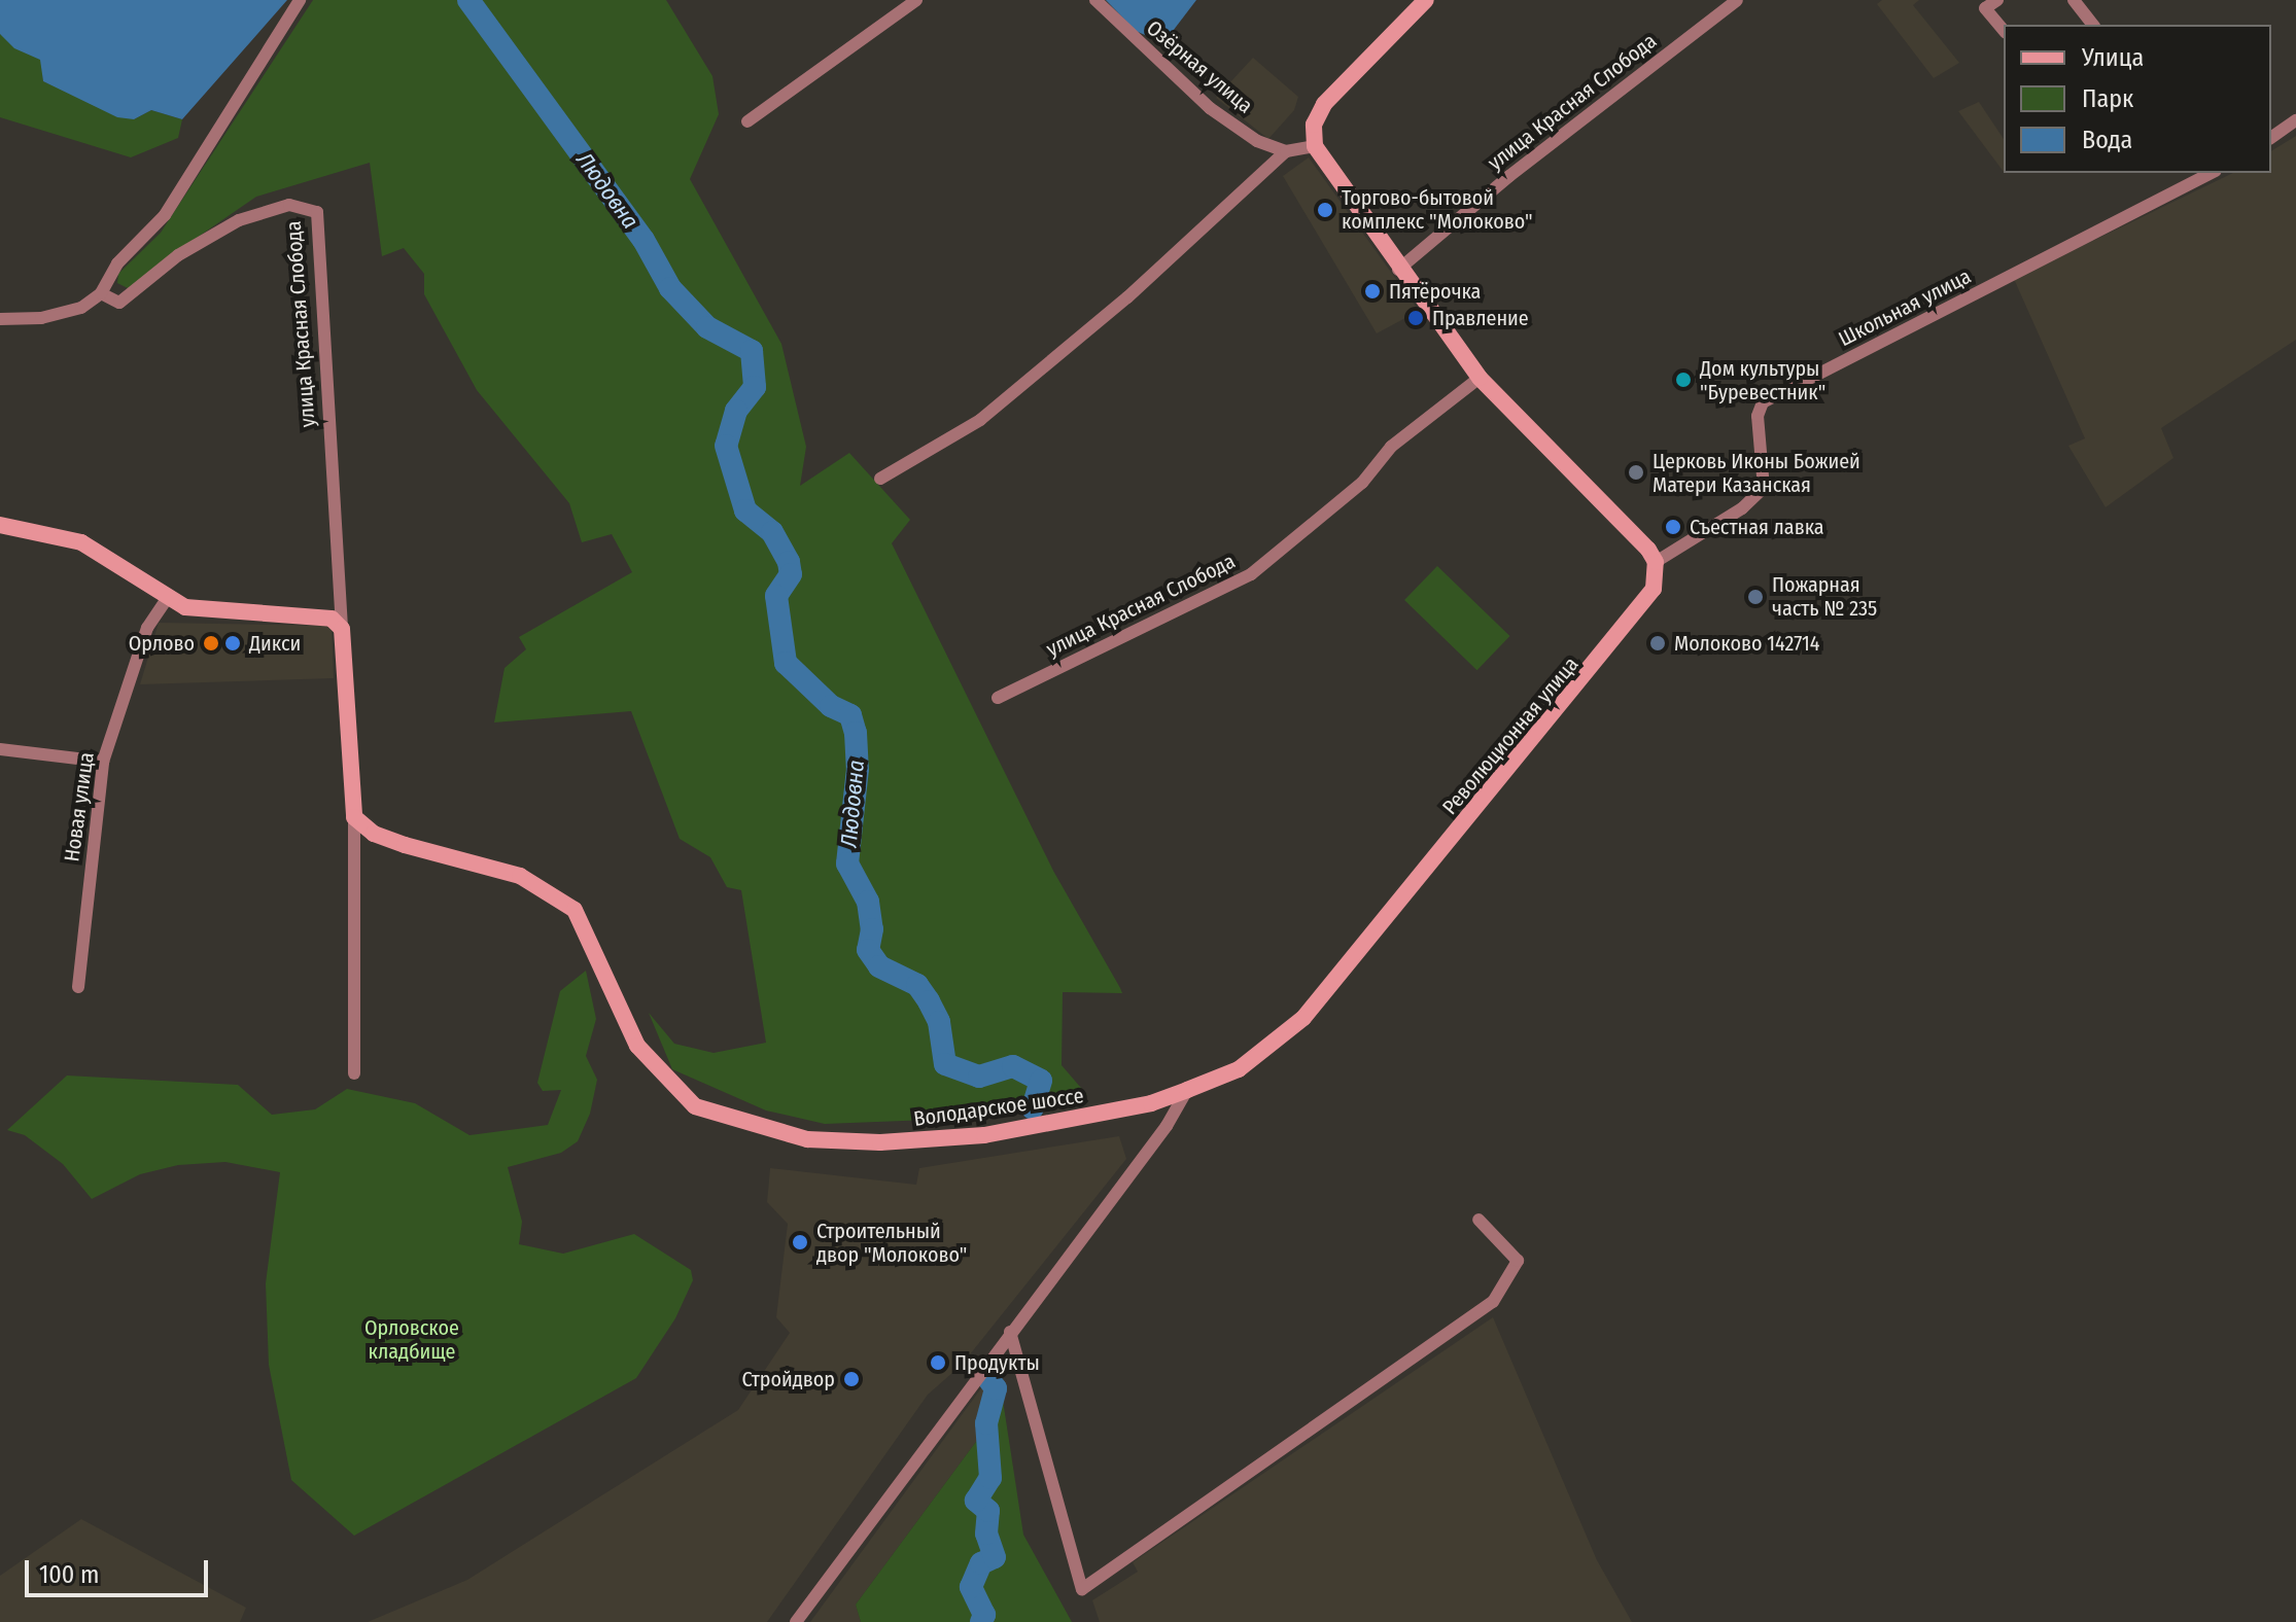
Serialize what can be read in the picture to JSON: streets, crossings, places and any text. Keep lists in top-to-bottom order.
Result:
{
  "streets": {
    "main road": ["Революционная улица", "Володарское шоссе"],
    "street": [
      "Озёрная улица",
      "улица Красная Слобода",
      "Школьная улица",
      "Новая улица"
    ]
  },
  "crossings": [
    ["Школьная улица", "Революционная улица"],
    ["Революционная улица", "Володарское шоссе"]
  ],
  "water": ["Людовна"],
  "parks": ["Орловское кладбище"],
  "places": [
    "Торгово-бытовой комплекс \"Молоково\"",
    "Пятёрочка",
    "Правление",
    "Дом культуры \"Буревестник\"",
    "Церковь Иконы Божией Матери Казанская",
    "Съестная лавка",
    "Пожарная часть № 235",
    "Орлово",
    "Дикси",
    "Молоково 142714",
    "Строительный двор \"Молоково\"",
    "Продукты",
    "Стройдвор"
  ],
  "legend": ["Улица", "Парк", "Вода"],
  "scale_bar": "100 m"
}
